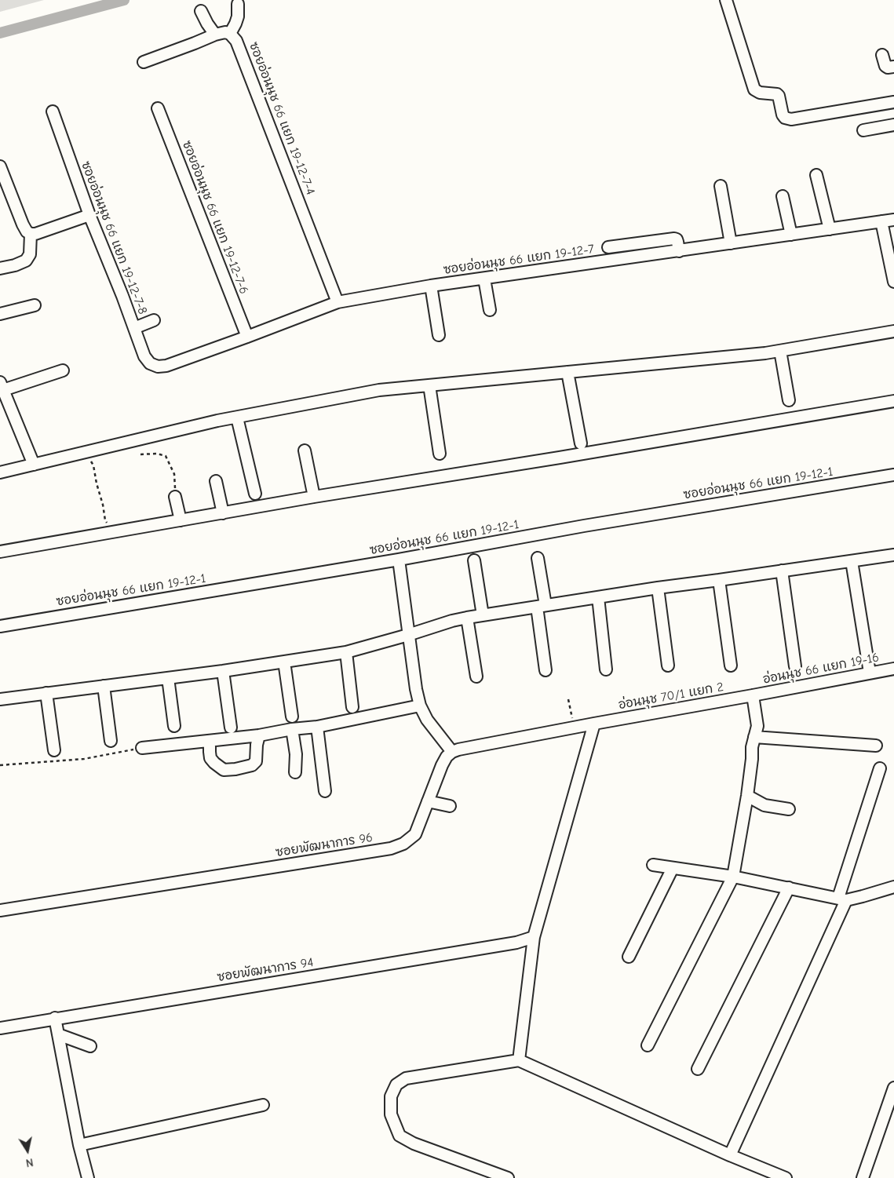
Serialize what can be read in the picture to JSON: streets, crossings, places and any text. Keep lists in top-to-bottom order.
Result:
{
  "streets": {
    "street": [
      "ซอยอ่อนนุช 66 แยก 19-12-7-4",
      "ซอยอ่อนนุช 66 แยก 19-12-7-6",
      "ซอยอ่อนนุช 66 แยก 19-12-7-8",
      "ซอยอ่อนนุช 66 แยก 19-12-7",
      "ซอยอ่อนนุช 66 แยก 19-12-1",
      "อ่อนนุช 66 แยก 19-16",
      "อ่อนนุช 70/1 แยก 2",
      "ซอยพัฒนาการ 96",
      "ซอยพัฒนาการ 94"
    ]
  },
  "crossings": [
    ["ซอยอ่อนนุช 66 แยก 19-12-7-4", "ซอยอ่อนนุช 66 แยก 19-12-7"],
    ["ซอยอ่อนนุช 66 แยก 19-12-7-6", "ซอยอ่อนนุช 66 แยก 19-12-7"],
    ["ซอยอ่อนนุช 66 แยก 19-12-7-8", "ซอยอ่อนนุช 66 แยก 19-12-7"],
    ["อ่อนนุช 66 แยก 19-16", "อ่อนนุช 70/1 แยก 2"]
  ],
  "north": "bottom"
}
